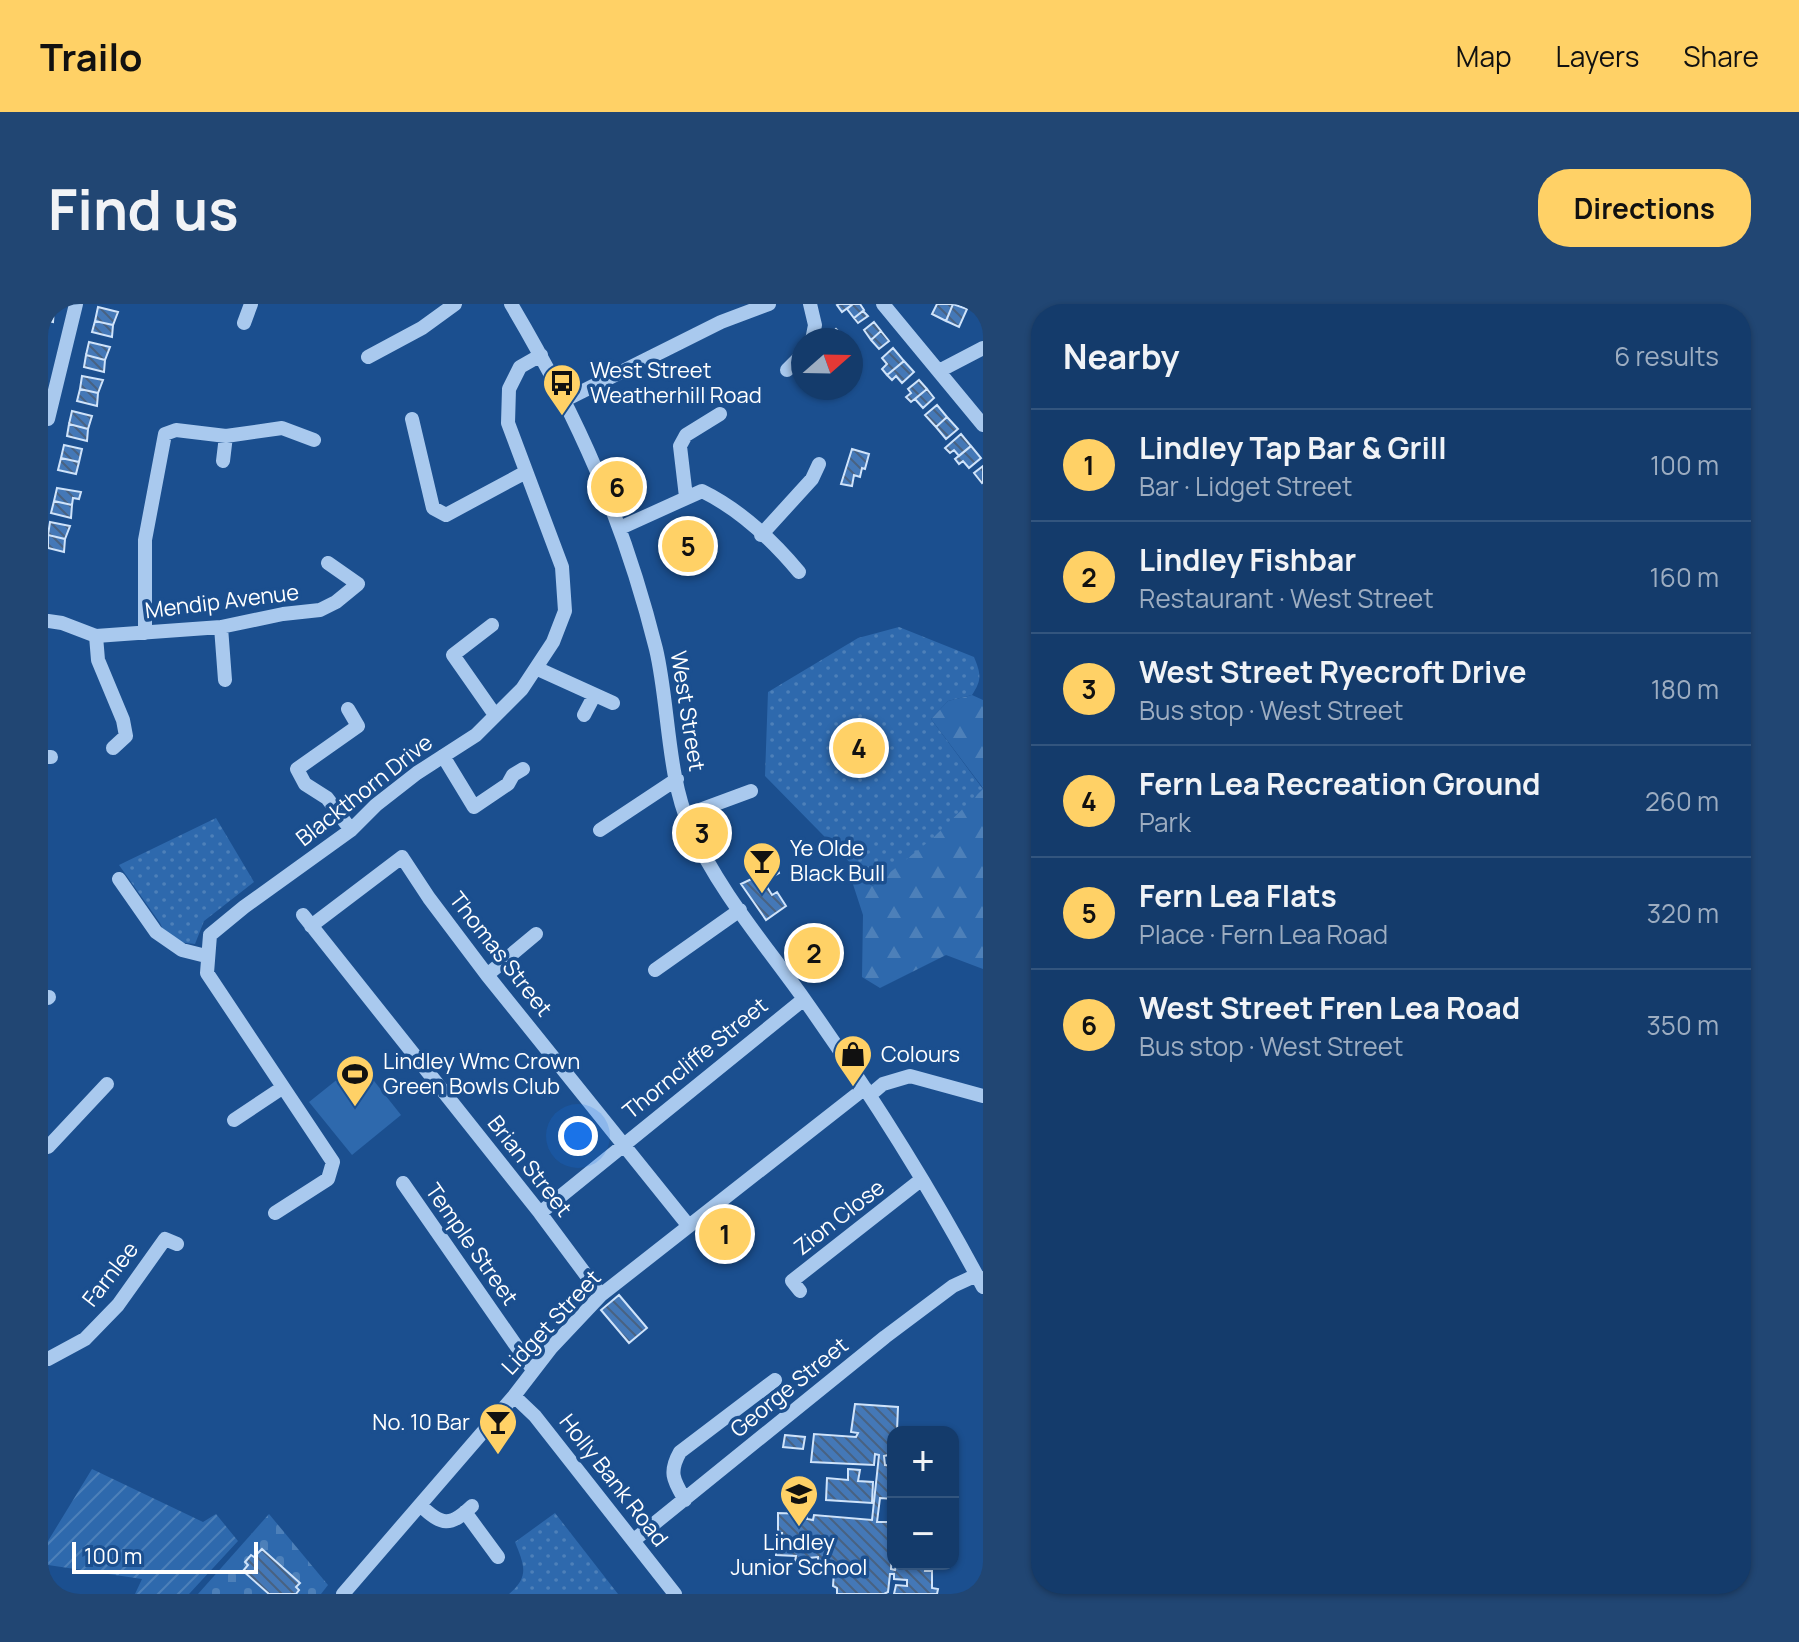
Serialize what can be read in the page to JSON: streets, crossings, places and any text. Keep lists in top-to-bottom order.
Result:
{
  "streets": {
    "street": [
      "Mendip Avenue",
      "West Street",
      "Blackthorn Drive",
      "Thomas Street",
      "Thorncliffe Street",
      "Brian Street",
      "Zion Close",
      "Temple Street",
      "Farnlee",
      "Lidget Street",
      "George Street",
      "Holly Bank Road"
    ]
  },
  "crossings": [
    ["West Street", "Blackthorn Drive"],
    ["West Street", "Thorncliffe Street"],
    ["West Street", "Zion Close"],
    ["West Street", "Lidget Street"],
    ["West Street", "George Street"],
    ["Thomas Street", "Thorncliffe Street"],
    ["Thomas Street", "Brian Street"],
    ["Thomas Street", "Lidget Street"],
    ["Thorncliffe Street", "Brian Street"],
    ["Brian Street", "Lidget Street"],
    ["Temple Street", "Lidget Street"],
    ["Lidget Street", "Holly Bank Road"],
    ["George Street", "Holly Bank Road"]
  ],
  "places": {
    "bus stop": ["West Street Weatherhill Road"],
    "bar": ["Ye Olde Black Bull", "No. 10 Bar"],
    "shop": ["Colours"],
    "sports": ["Lindley Wmc Crown Green Bowls Club"],
    "school or university": ["Lindley Junior School"]
  },
  "scale_bar": "100 m",
  "north": "right",
  "page": {
    "header": "Trailo",
    "nav": ["Map", "Layers", "Share"],
    "buttons": "Directions",
    "title": "Find us",
    "heading": ["Nearby", "6 results"],
    "list": [
      {
        "mark": "1",
        "name": "Lindley Tap Bar & Grill",
        "note": "Bar · Lidget Street",
        "value": "100 m"
      },
      {
        "mark": "2",
        "name": "Lindley Fishbar",
        "note": "Restaurant · West Street",
        "value": "160 m"
      },
      {
        "mark": "3",
        "name": "West Street Ryecroft Drive",
        "note": "Bus stop · West Street",
        "value": "180 m"
      },
      {
        "mark": "4",
        "name": "Fern Lea Recreation Ground",
        "note": "Park",
        "value": "260 m"
      },
      {
        "mark": "5",
        "name": "Fern Lea Flats",
        "note": "Place · Fern Lea Road",
        "value": "320 m"
      },
      {
        "mark": "6",
        "name": "West Street Fren Lea Road",
        "note": "Bus stop · West Street",
        "value": "350 m"
      }
    ],
    "pins": [
      "6",
      "5",
      "4",
      "3",
      "2",
      "1"
    ],
    "map_buttons": ["+", "−"],
    "scale": "100 m"
  }
}
